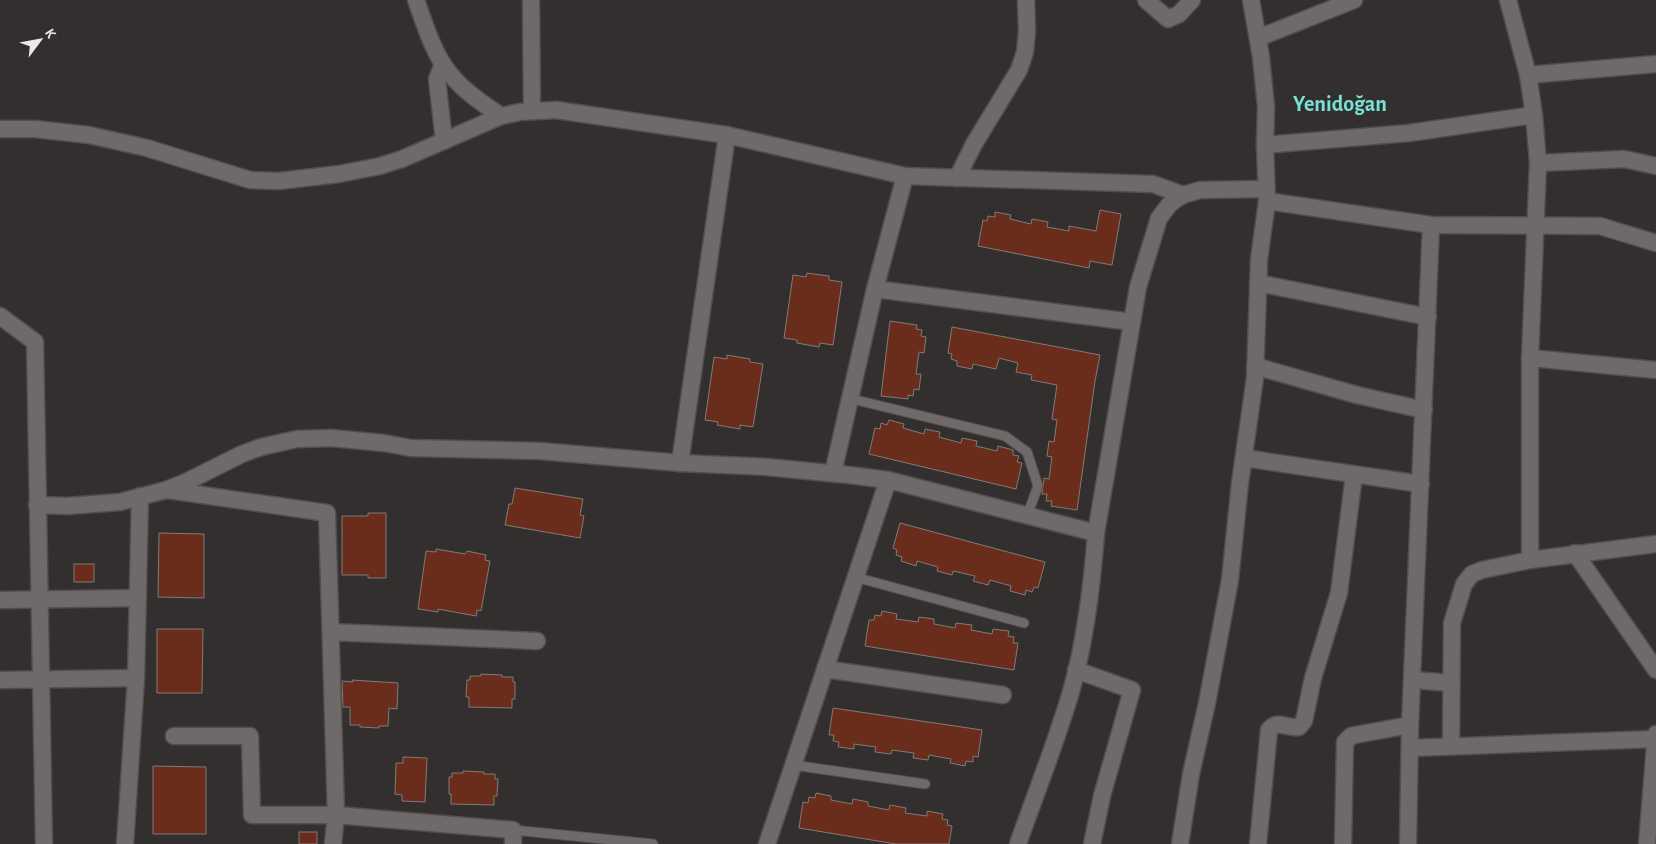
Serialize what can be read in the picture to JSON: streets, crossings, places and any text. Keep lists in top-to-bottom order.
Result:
{
  "districts": ["Yenidoğan"],
  "north": "top right"
}
